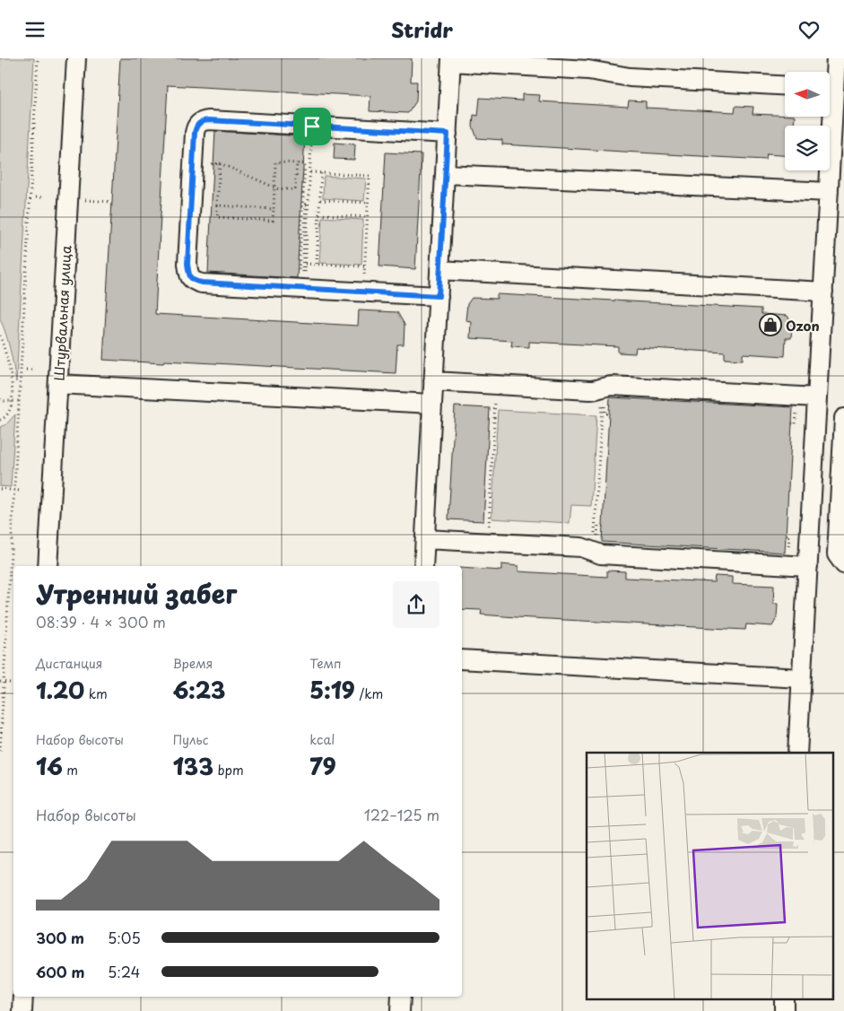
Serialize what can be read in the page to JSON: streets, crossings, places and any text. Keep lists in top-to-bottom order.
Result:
{
  "streets": {
    "street": ["Штурвальная улица"]
  },
  "places": {
    "shop": ["Ozon"]
  },
  "north": "left",
  "page": {
    "header": "Stridr",
    "heading": ["Утренний забег", "08:39 · 4 × 300 m"],
    "stats": [
      ["Дистанция", "1.20 km"],
      ["Время", "6:23"],
      ["Темп", "5:19 /km"],
      ["Набор высоты", "16 m"],
      ["Пульс", "133 bpm"],
      ["kcal", "79"]
    ],
    "chart": ["Набор высоты", "122–125 m"],
    "list": [
      {
        "name": "300 m",
        "note": "5:05"
      },
      {
        "name": "600 m",
        "note": "5:24"
      }
    ]
  }
}
